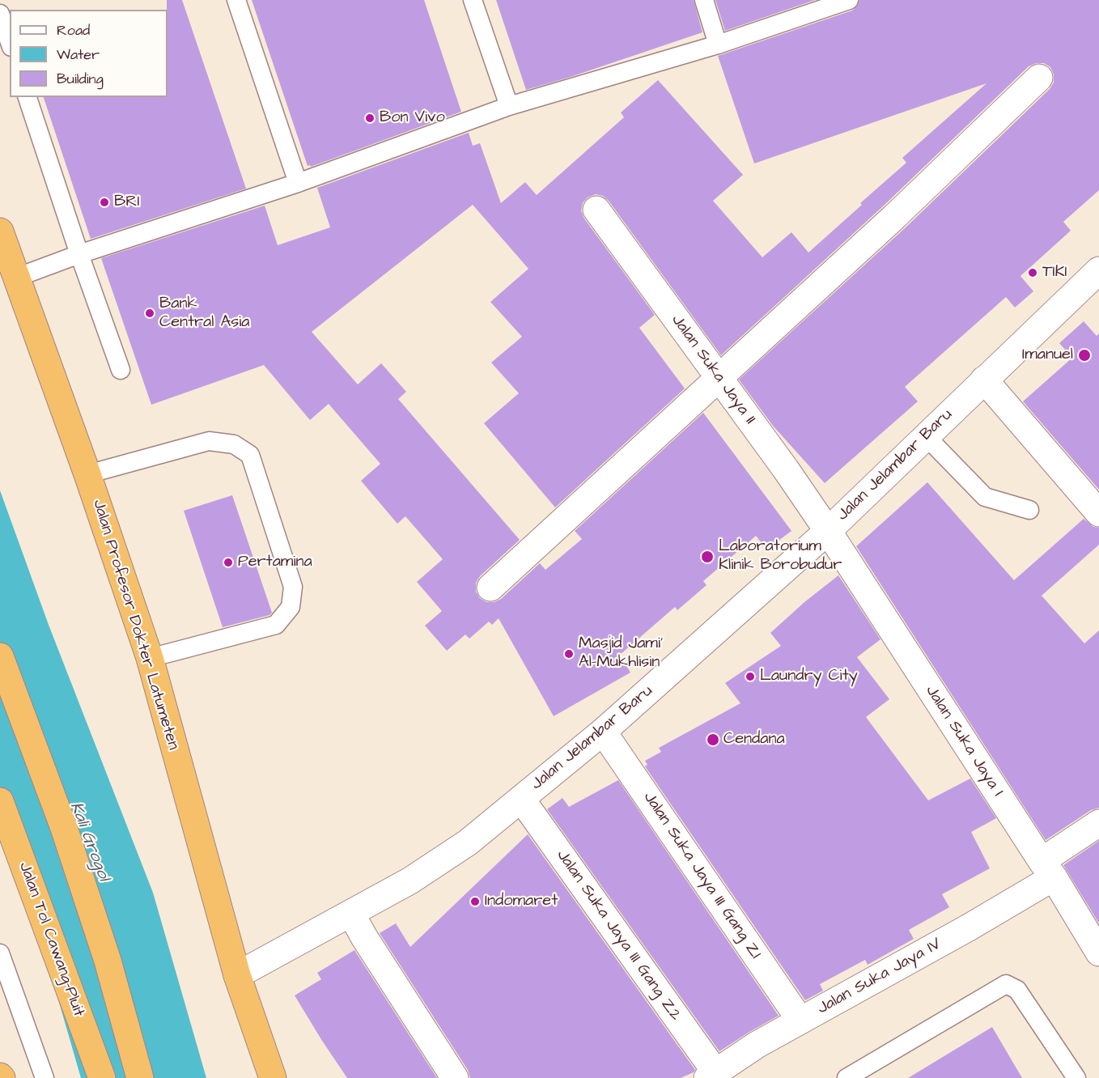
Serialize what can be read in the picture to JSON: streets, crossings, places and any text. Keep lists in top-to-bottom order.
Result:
{
  "streets": {
    "highway": ["Jalan Profesor Dokter Latumeten", "Jalan Tol Cawang–Pluit"],
    "street": [
      "Jalan Suka Jaya II",
      "Jalan Jelambar Baru",
      "Jalan Suka Jaya I",
      "Jalan Suka Jaya III Gang Z1",
      "Jalan Suka Jaya III Gang Z2",
      "Jalan Suka Jaya IV"
    ]
  },
  "crossings": [
    ["Jalan Suka Jaya II", "Jalan Jelambar Baru"],
    ["Jalan Suka Jaya II", "Jalan Suka Jaya I"],
    ["Jalan Jelambar Baru", "Jalan Profesor Dokter Latumeten"],
    ["Jalan Jelambar Baru", "Jalan Suka Jaya I"],
    ["Jalan Jelambar Baru", "Jalan Suka Jaya III Gang Z1"],
    ["Jalan Jelambar Baru", "Jalan Suka Jaya III Gang Z2"],
    ["Jalan Suka Jaya I", "Jalan Suka Jaya IV"],
    ["Jalan Suka Jaya III Gang Z1", "Jalan Suka Jaya IV"],
    ["Jalan Suka Jaya III Gang Z2", "Jalan Suka Jaya IV"]
  ],
  "water": ["Kali Grogol"],
  "places": [
    "Bon Vivo",
    "BRI",
    "TIKI",
    "Bank Central Asia",
    "Imanuel",
    "Laboratorium Klinik Borobudur",
    "Pertamina",
    "Masjid Jami' Al-Mukhlisin",
    "Laundry City",
    "Cendana",
    "Indomaret"
  ],
  "legend": ["Road", "Water", "Building"]
}
